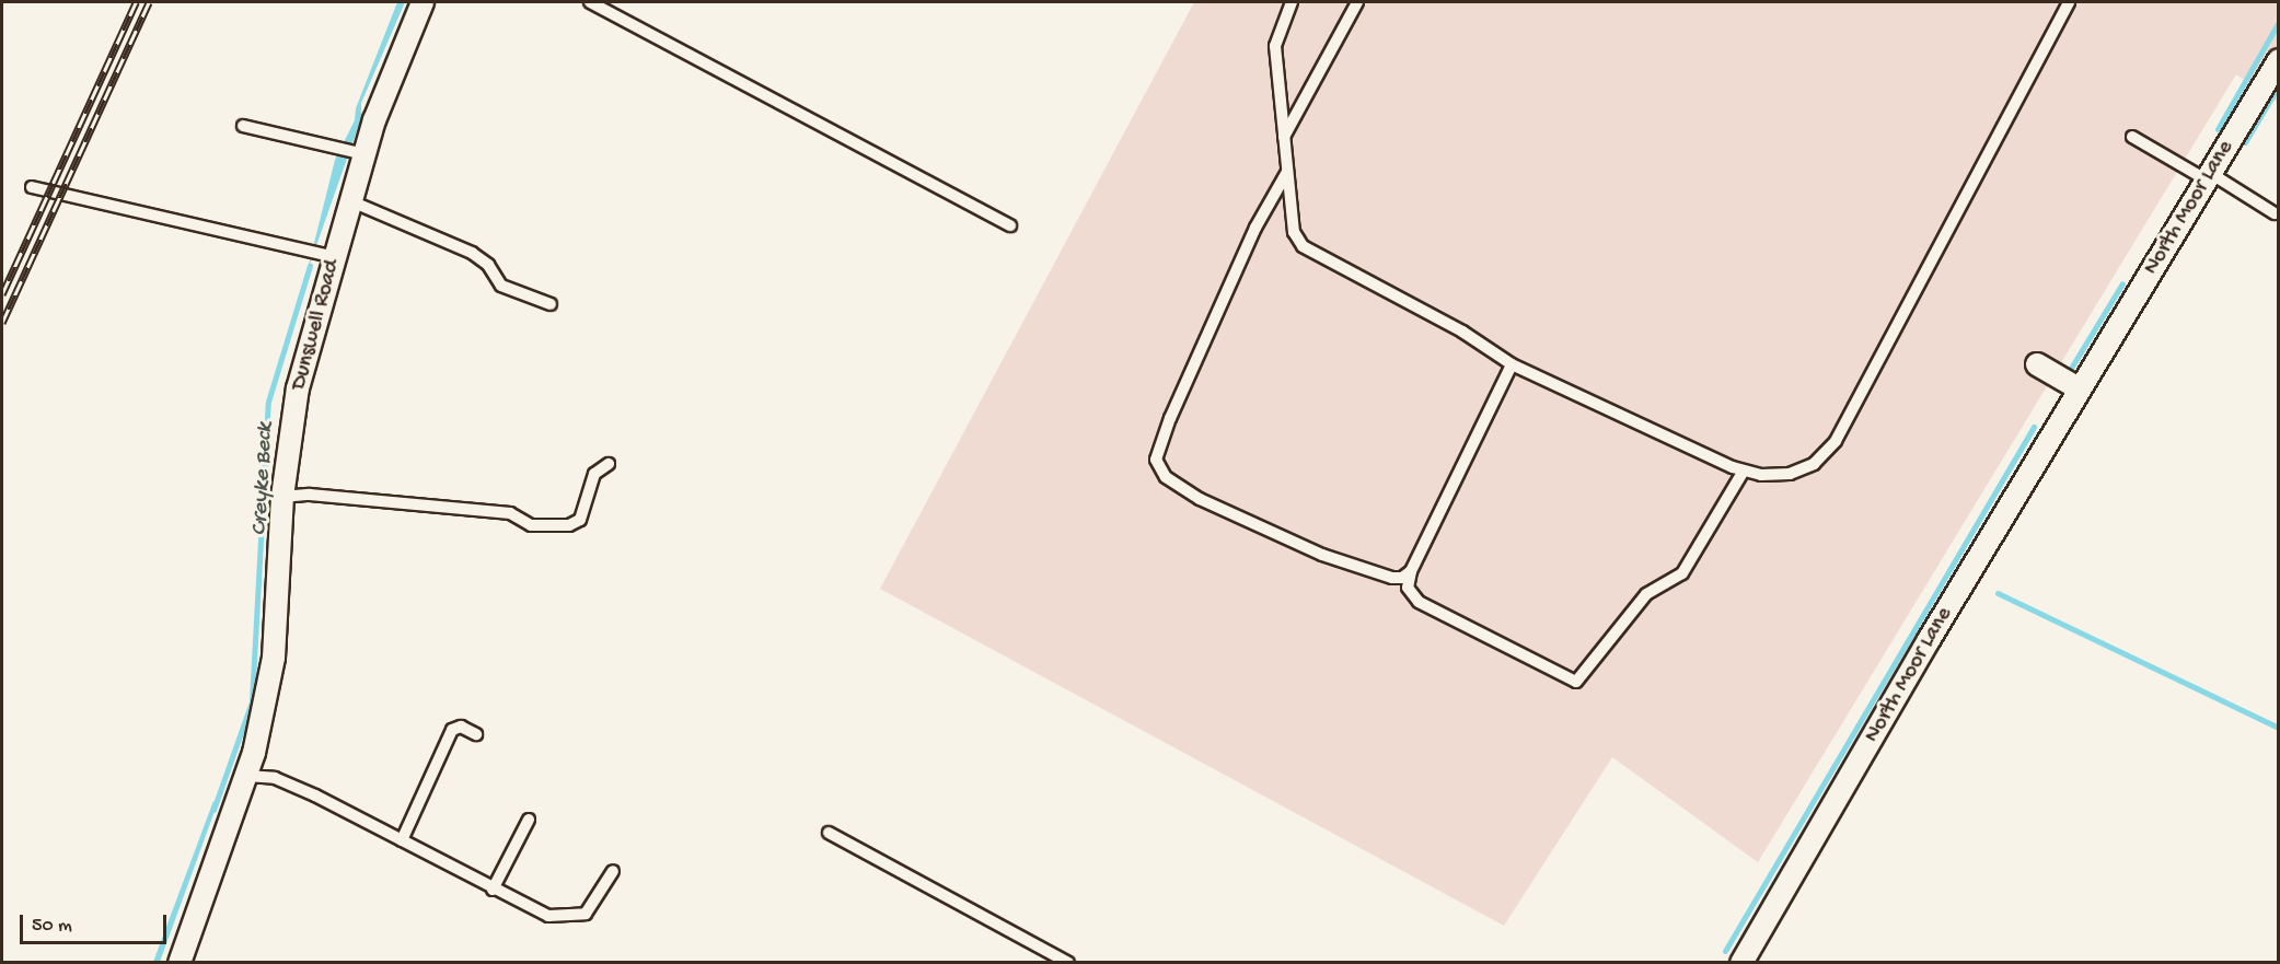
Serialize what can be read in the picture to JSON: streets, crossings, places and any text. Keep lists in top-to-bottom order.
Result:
{
  "streets": {
    "street": ["North Moor Lane", "Dunswell Road"]
  },
  "water": ["Creyke Beck"],
  "scale_bar": "50 m"
}
